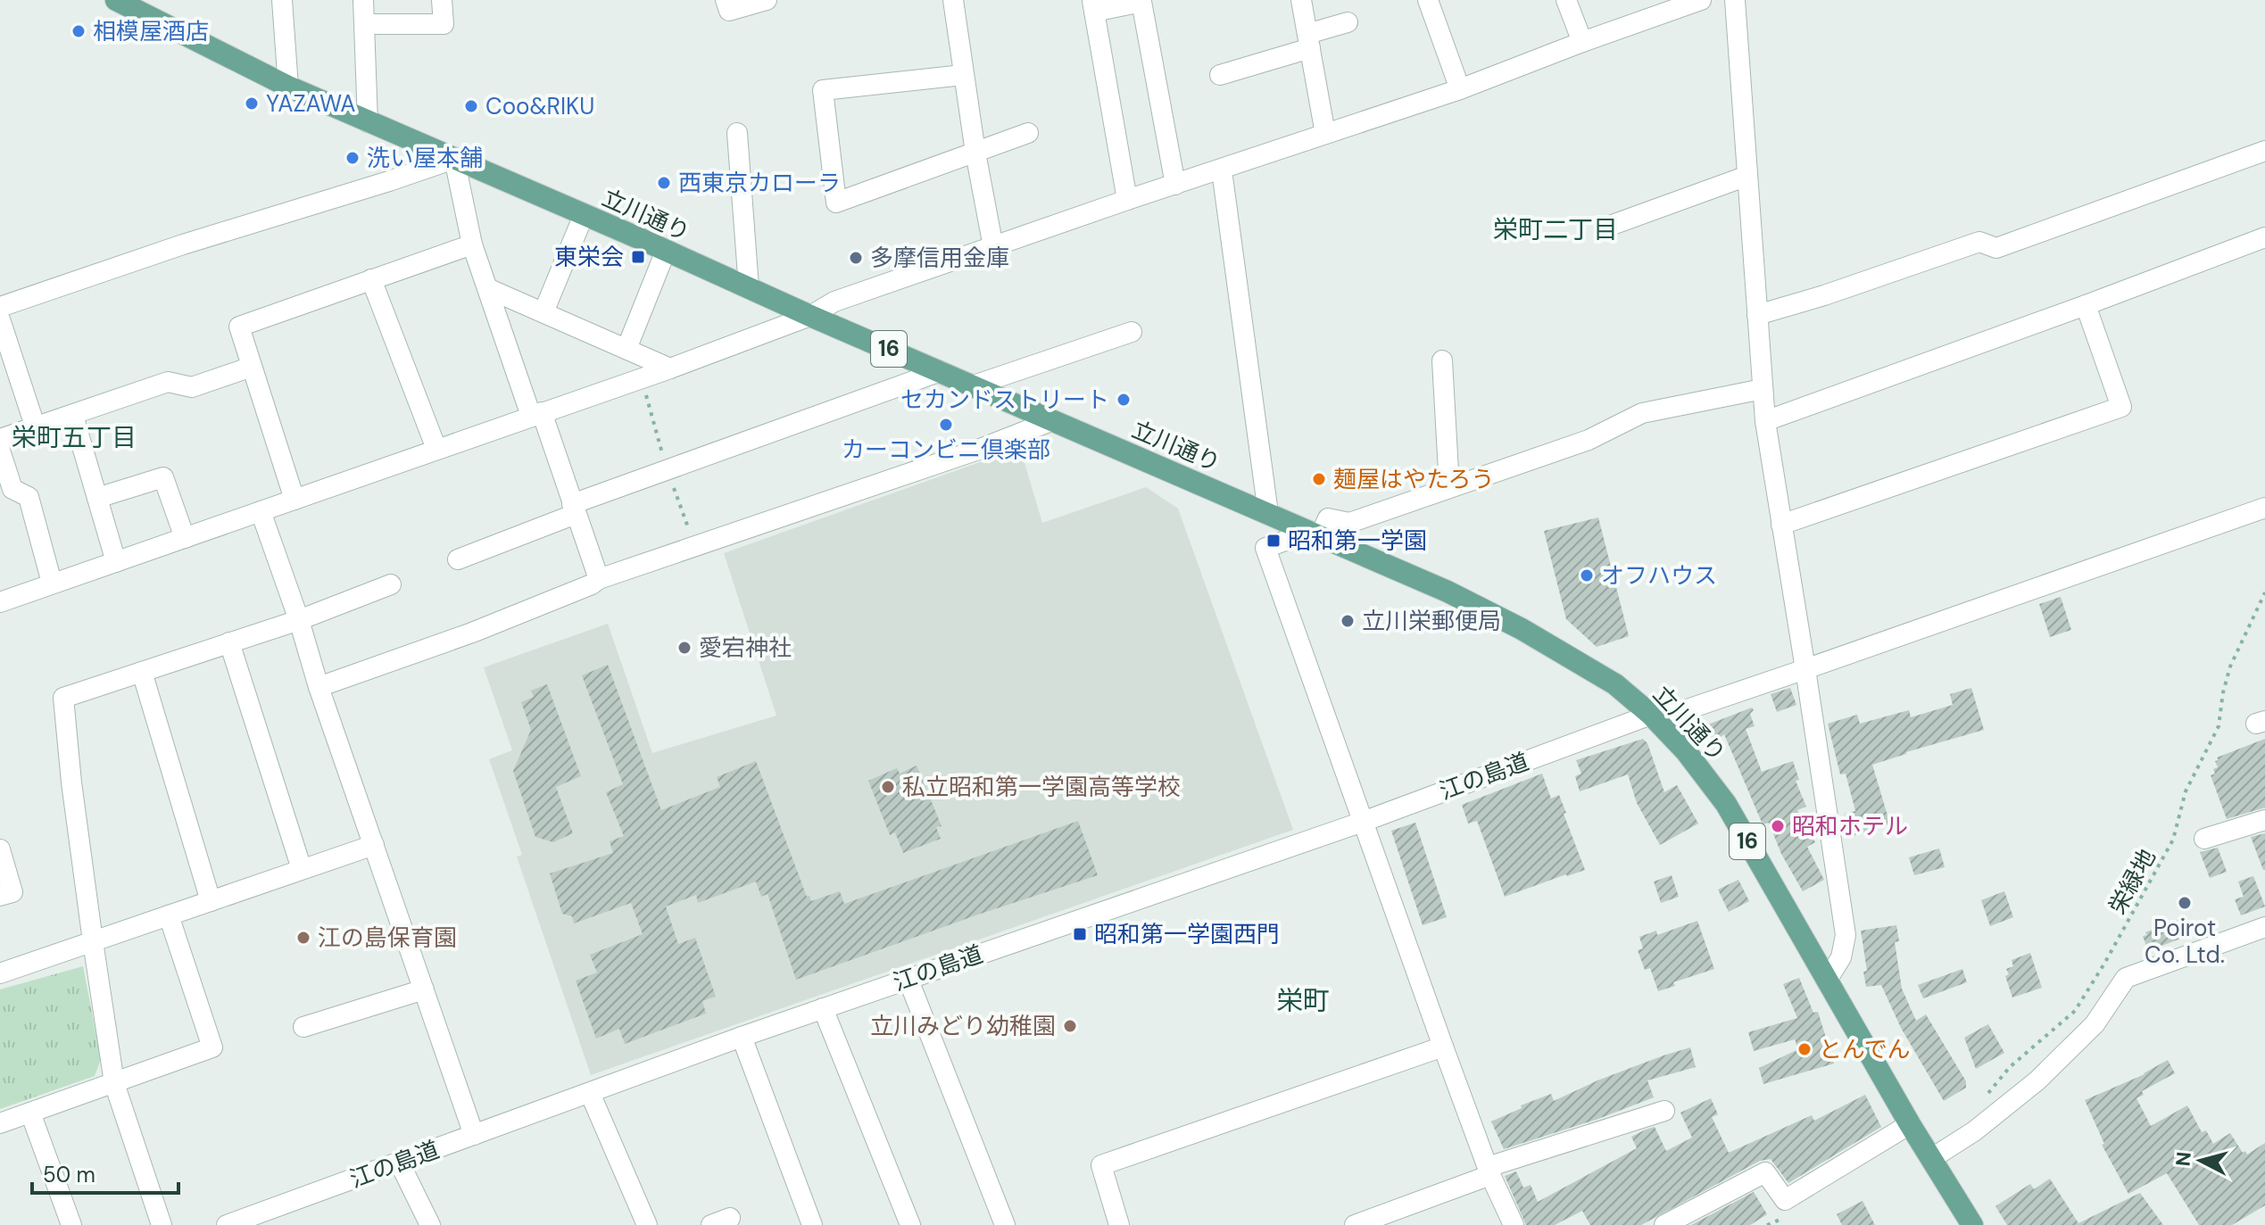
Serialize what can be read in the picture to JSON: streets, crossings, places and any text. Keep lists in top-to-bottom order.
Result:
{
  "streets": {
    "main road": ["立川通り", "16"],
    "street": ["江の島道"],
    "path": ["栄緑地"]
  },
  "crossings": [
    ["立川通り", "江の島道"]
  ],
  "districts": ["栄町二丁目", "栄町五丁目", "栄町"],
  "places": {
    "other": [
      "相模屋酒店",
      "YAZAWA",
      "Coo&RIKU",
      "洗い屋本舗",
      "西東京カローラ",
      "多摩信用金庫",
      "セカンドストリート",
      "カーコンビニ倶楽部",
      "麺屋はやたろう",
      "オフハウス",
      "立川栄郵便局",
      "愛宕神社",
      "私立昭和第一学園高等学校",
      "昭和ホテル",
      "Poirot Co. Ltd.",
      "江の島保育園",
      "立川みどり幼稚園",
      "とんでん"
    ],
    "transit": ["東栄会", "昭和第一学園", "昭和第一学園西門"]
  },
  "scale_bar": "50 m",
  "north": "left"
}
